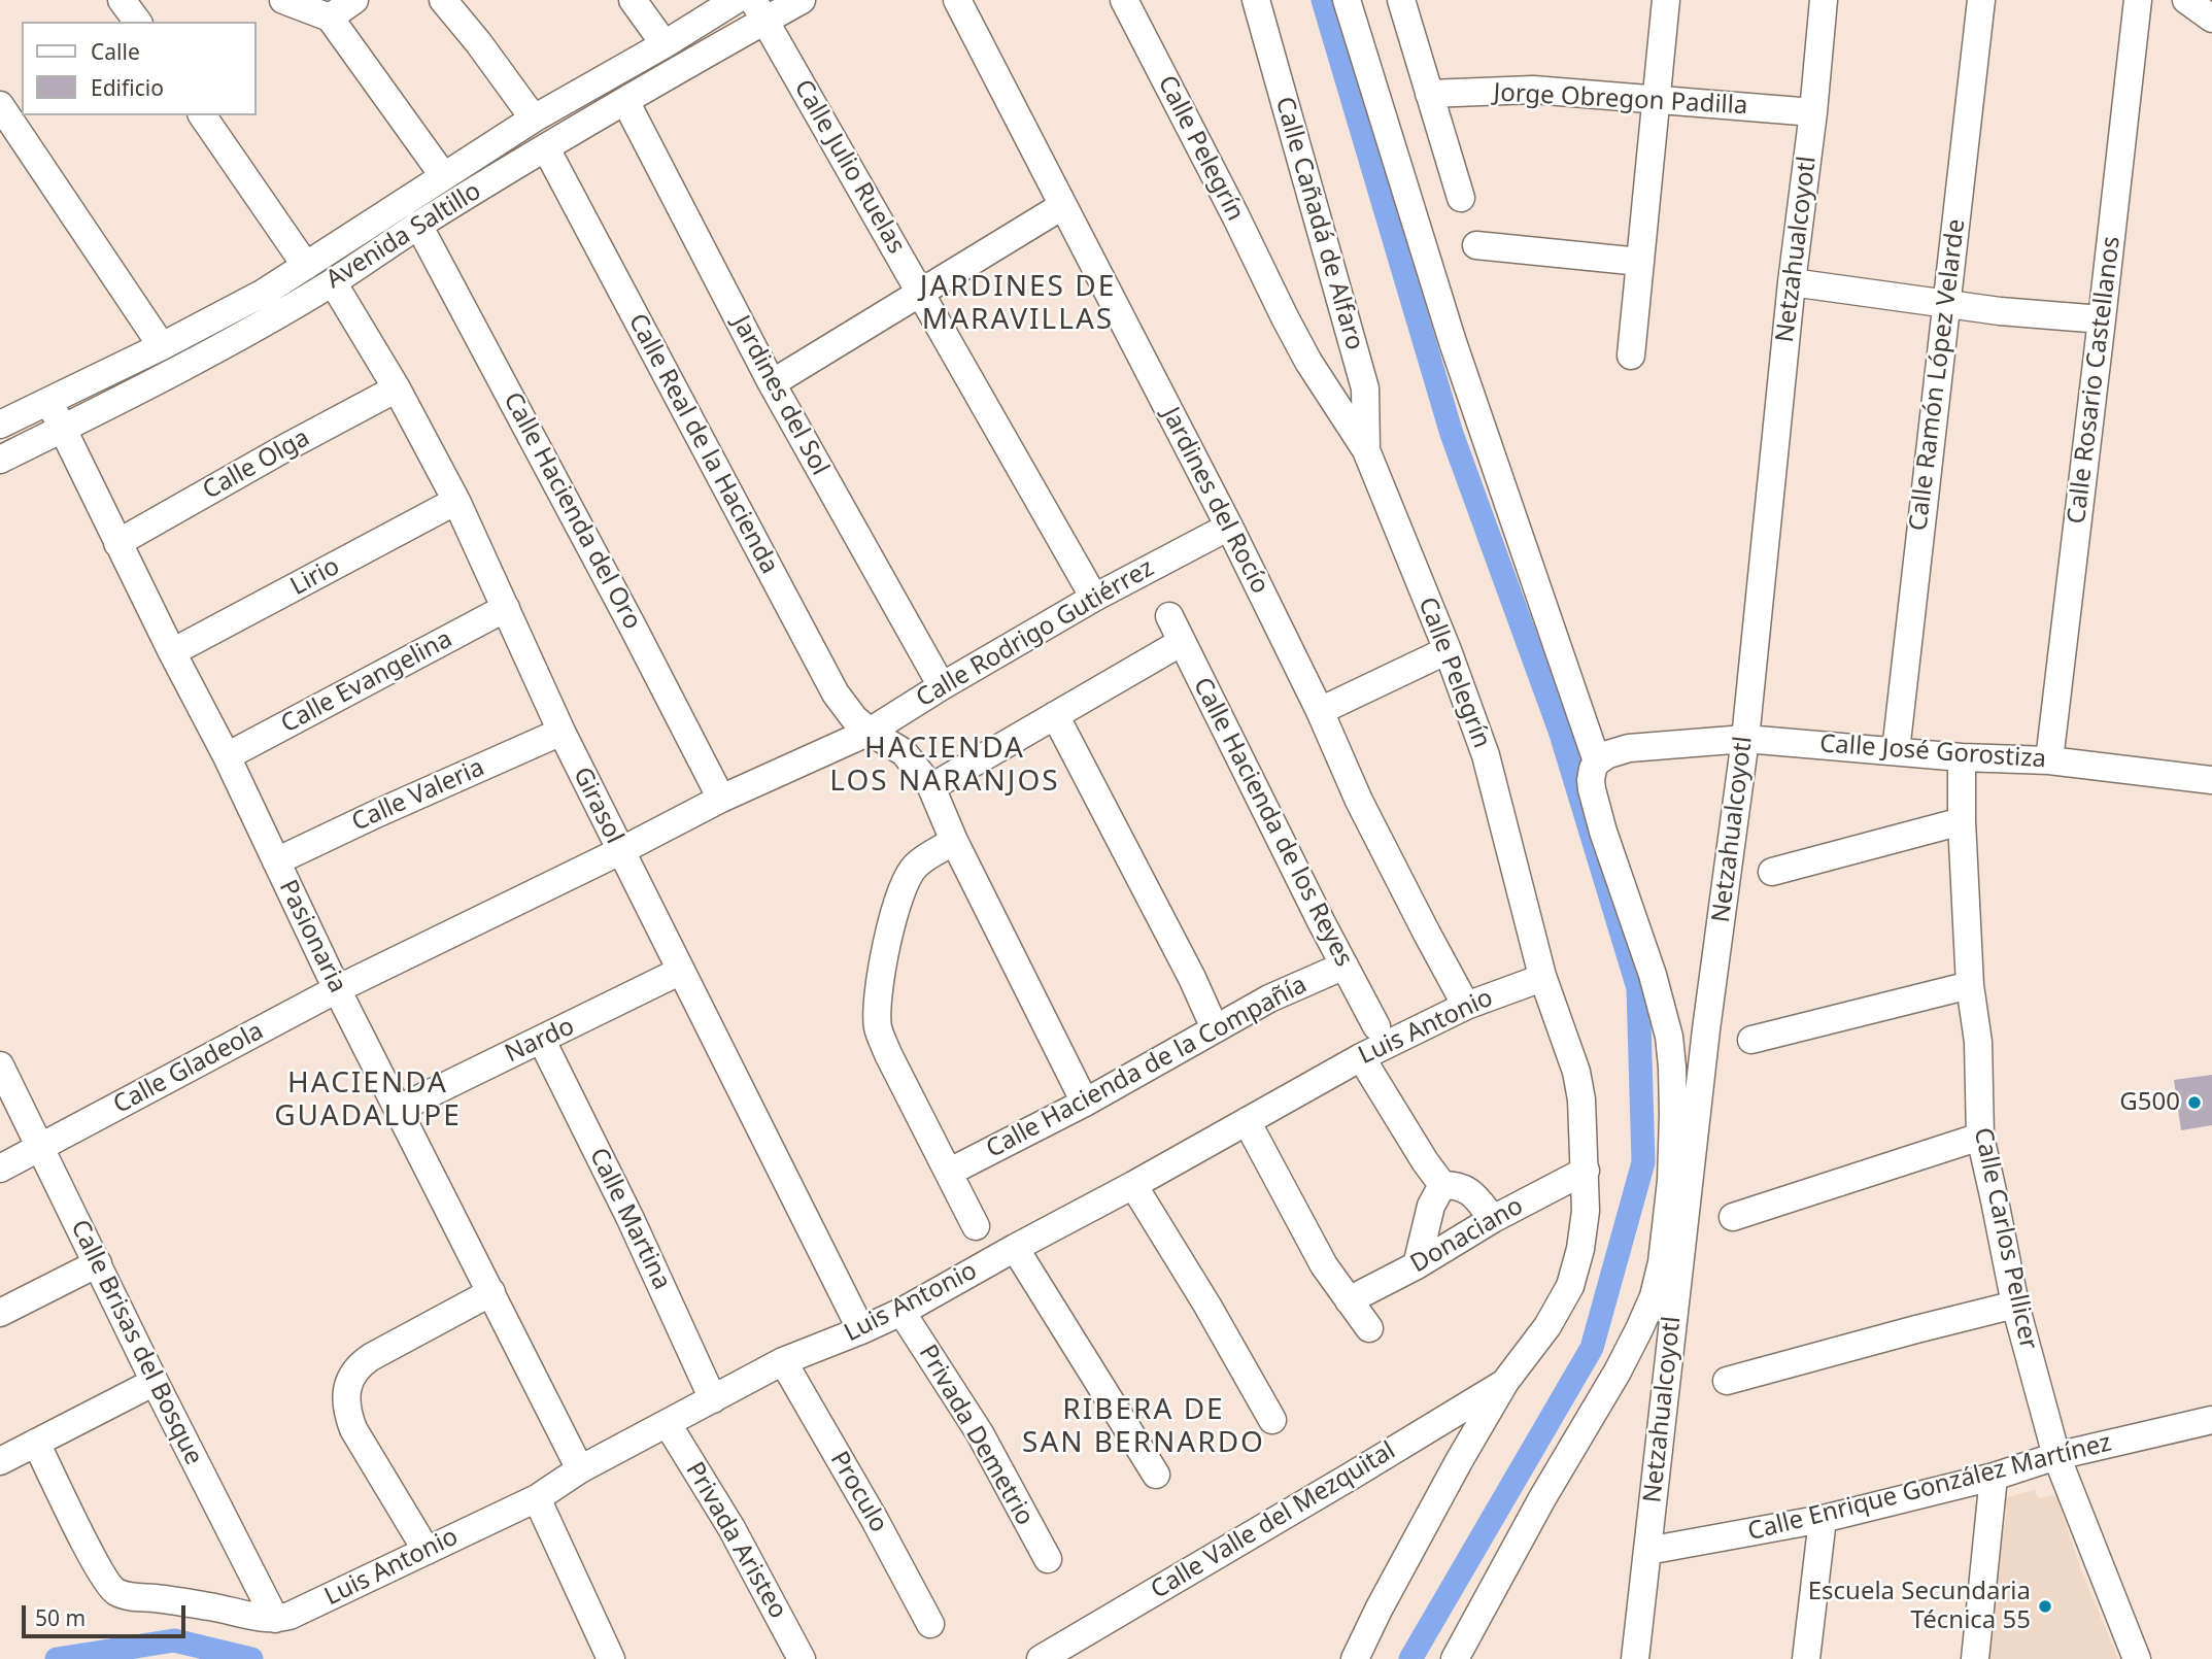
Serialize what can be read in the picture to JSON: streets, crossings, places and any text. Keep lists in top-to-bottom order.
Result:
{
  "streets": {
    "street": [
      "Jorge Obregon Padilla",
      "Calle Pelegrín",
      "Calle Julio Ruelas",
      "Calle Cañadá de Alfaro",
      "Avenida Saltillo",
      "Netzahualcoyotl",
      "Calle Ramón López Velarde",
      "Calle Rosario Castellanos",
      "Jardines del Sol",
      "Calle Real de la Hacienda",
      "Calle Olga",
      "Jardines del Rocío",
      "Calle Hacienda del Oro",
      "Lirio",
      "Calle Rodrigo Gutiérrez",
      "Calle Evangelina",
      "Calle José Gorostiza",
      "Calle Valeria",
      "Girasol",
      "Calle Hacienda de los Reyes",
      "Pasionaria",
      "Luis Antonio",
      "Nardo",
      "Calle Hacienda de la Compañía",
      "Calle Gladeola",
      "Calle Martina",
      "Donaciano",
      "Calle Carlos Pellicer",
      "Calle Brisas del Bosque",
      "Privada Demetrio",
      "Calle Enrique González Martínez",
      "Proculo",
      "Calle Valle del Mezquital",
      "Privada Aristeo"
    ]
  },
  "crossings": [
    ["Jorge Obregon Padilla", "Netzahualcoyotl"],
    ["Calle Pelegrín", "Calle Cañadá de Alfaro"],
    ["Calle Pelegrín", "Luis Antonio"],
    ["Calle Pelegrín", "Donaciano"],
    ["Calle Pelegrín", "Calle Valle del Mezquital"],
    ["Calle Julio Ruelas", "Avenida Saltillo"],
    ["Calle Julio Ruelas", "Calle Rodrigo Gutiérrez"],
    ["Avenida Saltillo", "Jardines del Sol"],
    ["Avenida Saltillo", "Calle Real de la Hacienda"],
    ["Avenida Saltillo", "Calle Hacienda del Oro"],
    ["Avenida Saltillo", "Girasol"],
    ["Avenida Saltillo", "Pasionaria"],
    ["Netzahualcoyotl", "Calle José Gorostiza"],
    ["Netzahualcoyotl", "Calle Enrique González Martínez"],
    ["Calle Ramón López Velarde", "Calle José Gorostiza"],
    ["Calle Rosario Castellanos", "Calle José Gorostiza"],
    ["Jardines del Sol", "Calle Rodrigo Gutiérrez"],
    ["Calle Real de la Hacienda", "Calle Rodrigo Gutiérrez"],
    ["Calle Real de la Hacienda", "Calle Hacienda de la Compañía"],
    ["Calle Olga", "Girasol"],
    ["Calle Olga", "Pasionaria"],
    ["Jardines del Rocío", "Calle Rodrigo Gutiérrez"],
    ["Jardines del Rocío", "Luis Antonio"],
    ["Calle Hacienda del Oro", "Calle Rodrigo Gutiérrez"],
    ["Lirio", "Girasol"],
    ["Lirio", "Pasionaria"],
    ["Calle Rodrigo Gutiérrez", "Girasol"],
    ["Calle Rodrigo Gutiérrez", "Pasionaria"],
    ["Calle Rodrigo Gutiérrez", "Calle Gladeola"],
    ["Calle Evangelina", "Girasol"],
    ["Calle Evangelina", "Pasionaria"],
    ["Calle José Gorostiza", "Calle Carlos Pellicer"],
    ["Calle Valeria", "Girasol"],
    ["Calle Valeria", "Pasionaria"],
    ["Girasol", "Luis Antonio"],
    ["Girasol", "Nardo"],
    ["Calle Hacienda de los Reyes", "Calle Hacienda de la Compañía"],
    ["Pasionaria", "Luis Antonio"],
    ["Pasionaria", "Nardo"],
    ["Pasionaria", "Calle Gladeola"],
    ["Luis Antonio", "Calle Martina"],
    ["Luis Antonio", "Calle Brisas del Bosque"],
    ["Luis Antonio", "Privada Demetrio"],
    ["Luis Antonio", "Proculo"],
    ["Luis Antonio", "Privada Aristeo"],
    ["Nardo", "Calle Martina"],
    ["Calle Gladeola", "Calle Brisas del Bosque"],
    ["Calle Carlos Pellicer", "Calle Enrique González Martínez"]
  ],
  "districts": [
    "JARDINES DE MARAVILLAS",
    "HACIENDA LOS NARANJOS",
    "HACIENDA GUADALUPE",
    "RIBERA DE SAN BERNARDO"
  ],
  "places": ["G500", "Escuela Secundaria Técnica 55"],
  "legend": ["Calle", "Edificio"],
  "scale_bar": "50 m"
}
